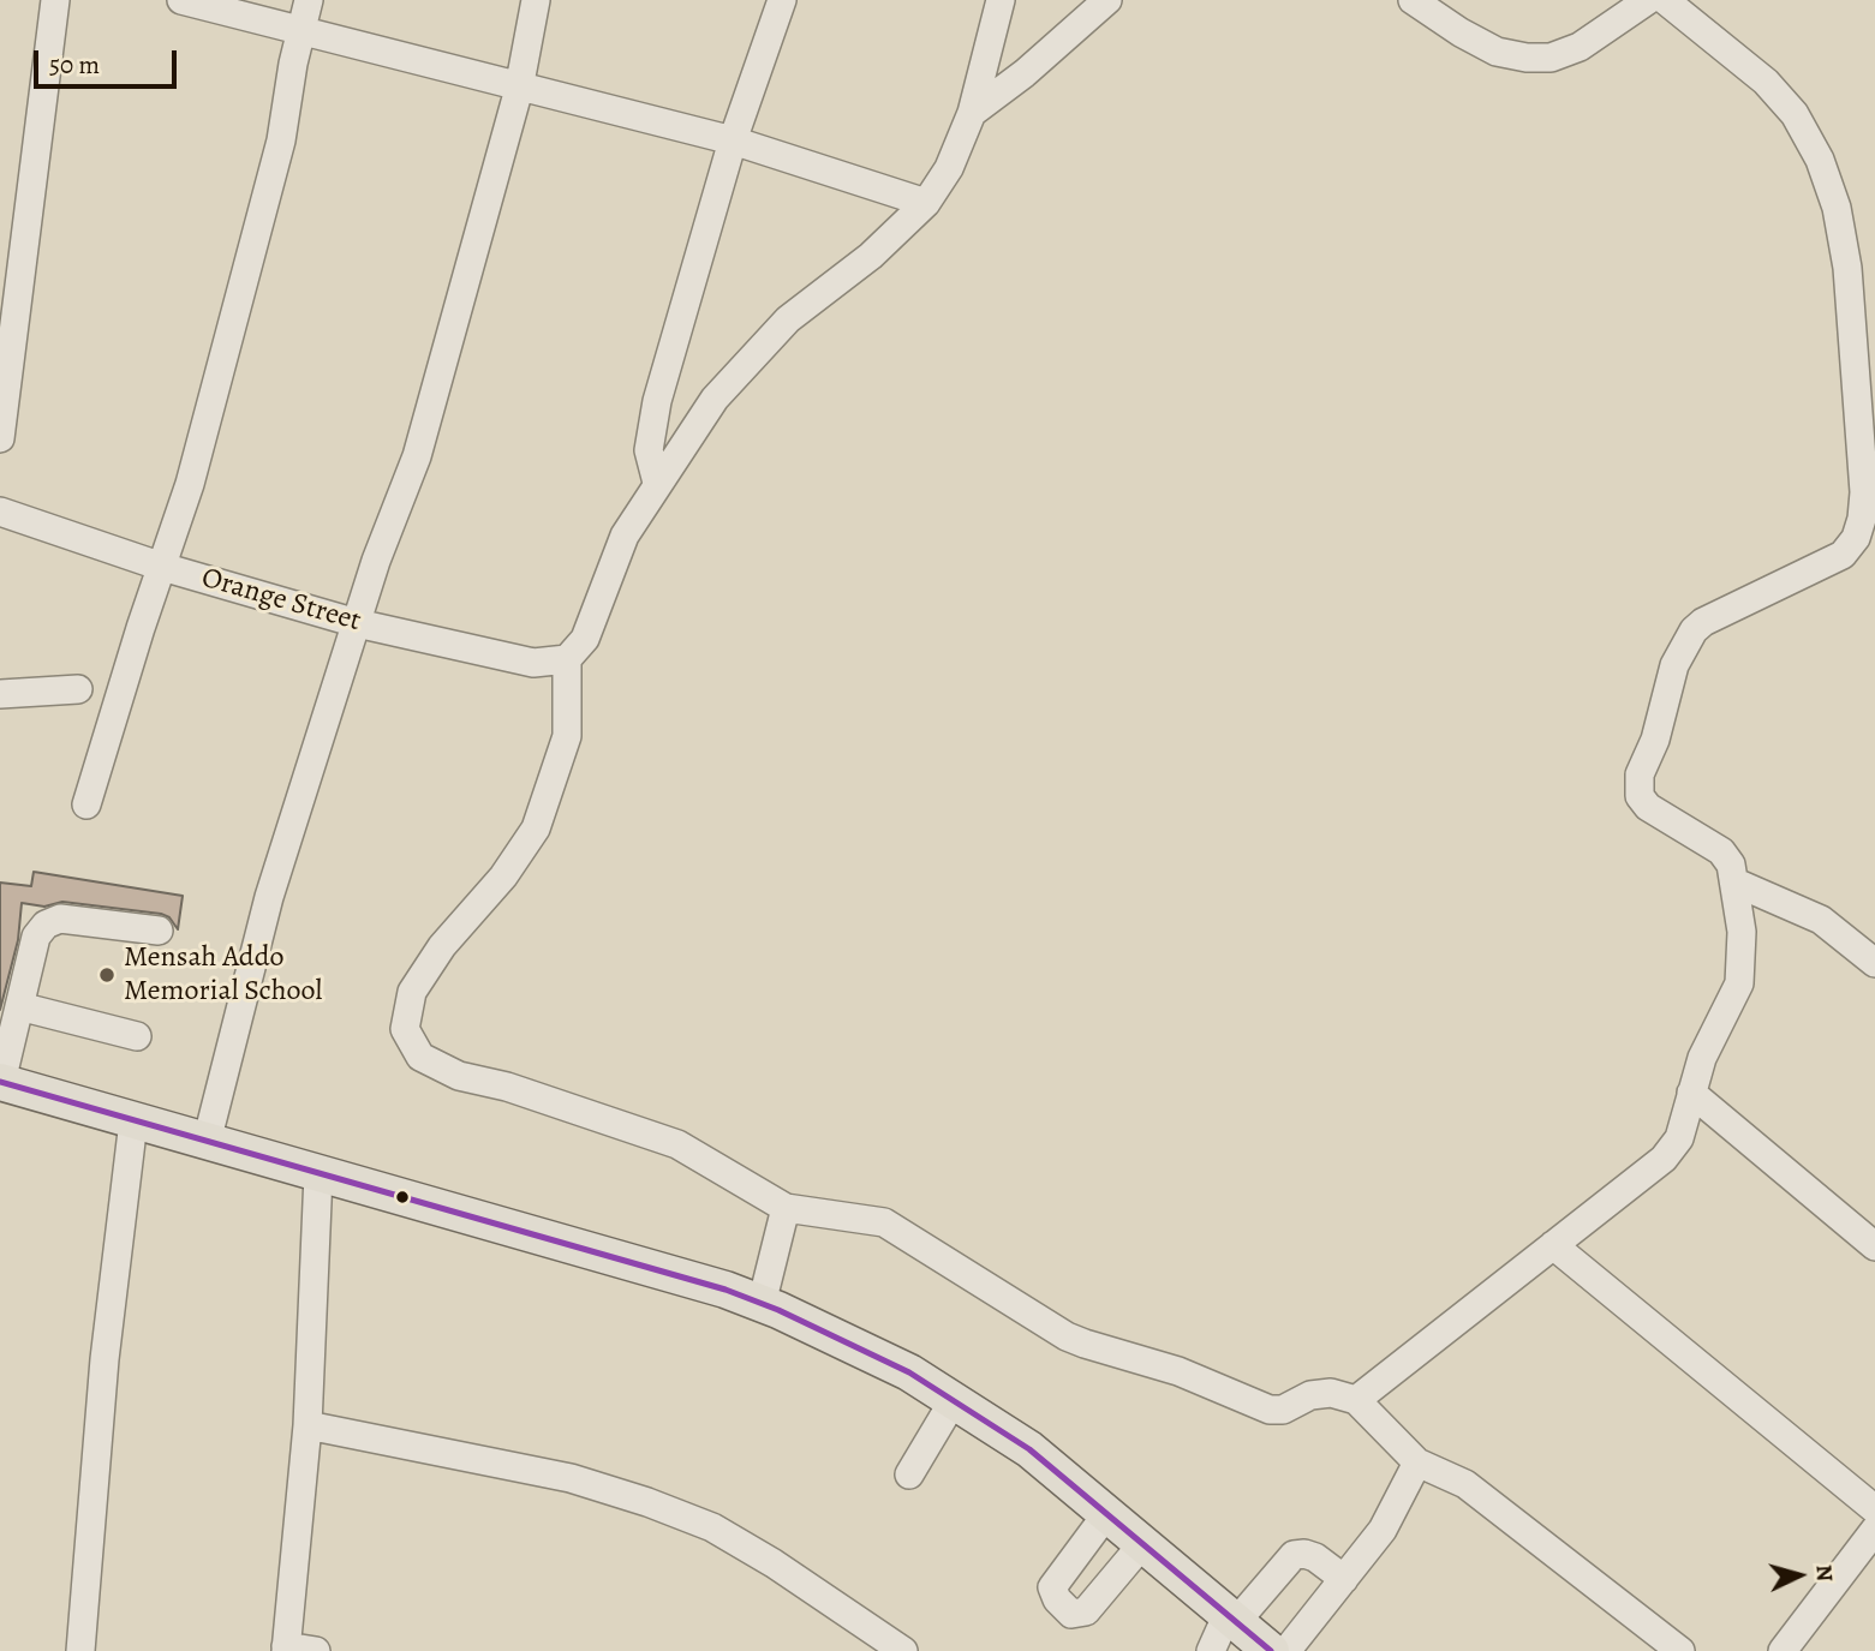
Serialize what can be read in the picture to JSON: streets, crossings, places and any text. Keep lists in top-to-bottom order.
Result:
{
  "streets": {
    "street": ["Orange Street"]
  },
  "places": ["Mensah Addo Memorial School"],
  "scale_bar": "50 m",
  "north": "right"
}
